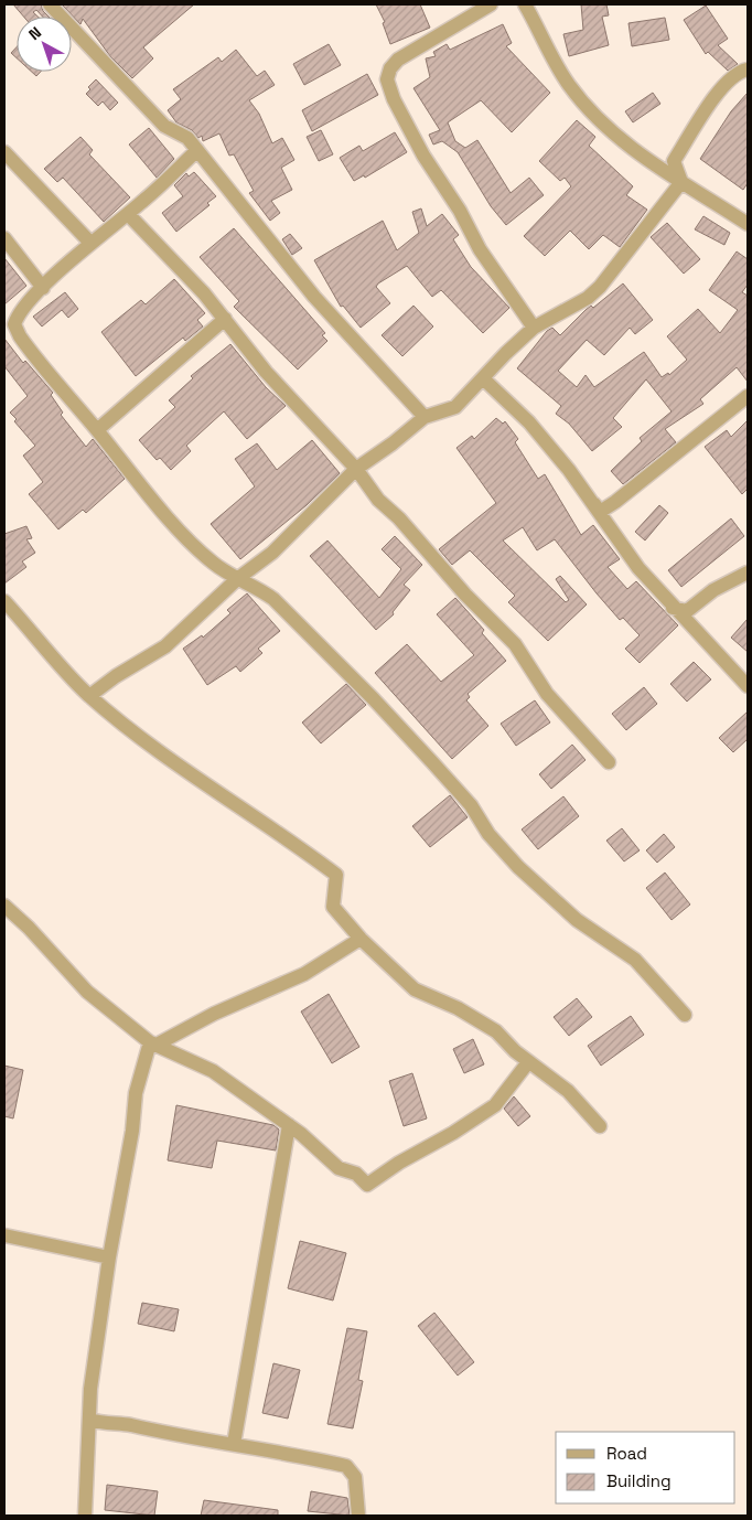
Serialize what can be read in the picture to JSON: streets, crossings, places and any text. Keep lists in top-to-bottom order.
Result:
{
  "legend": ["Road", "Building"],
  "north": "top left"
}
